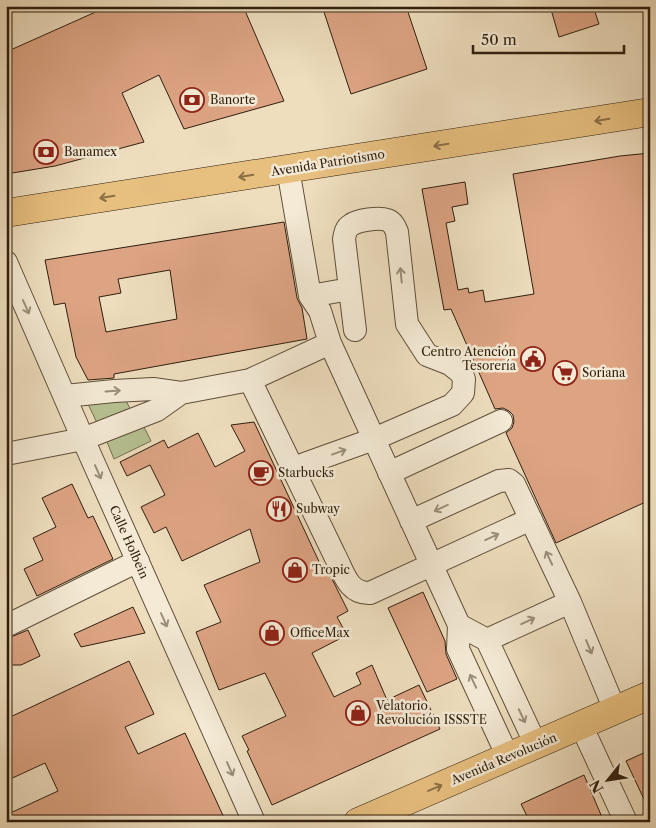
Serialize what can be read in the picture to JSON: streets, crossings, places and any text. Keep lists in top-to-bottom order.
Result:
{
  "streets": {
    "main road": ["Avenida Patriotismo", "Avenida Revolución"],
    "street": ["Calle Holbein"]
  },
  "one_way": ["Avenida Patriotismo", "Calle Holbein", "Avenida Revolución"],
  "places": {
    "bank": ["Banorte", "Banamex"],
    "public building": ["Centro Atención Tesorería"],
    "supermarket": ["Soriana"],
    "cafe": ["Starbucks"],
    "restaurant": ["Subway"],
    "shop": ["Tropic", "OfficeMax", "Velatorio Revolución ISSSTE"]
  },
  "scale_bar": "50 m",
  "north": "bottom left"
}
